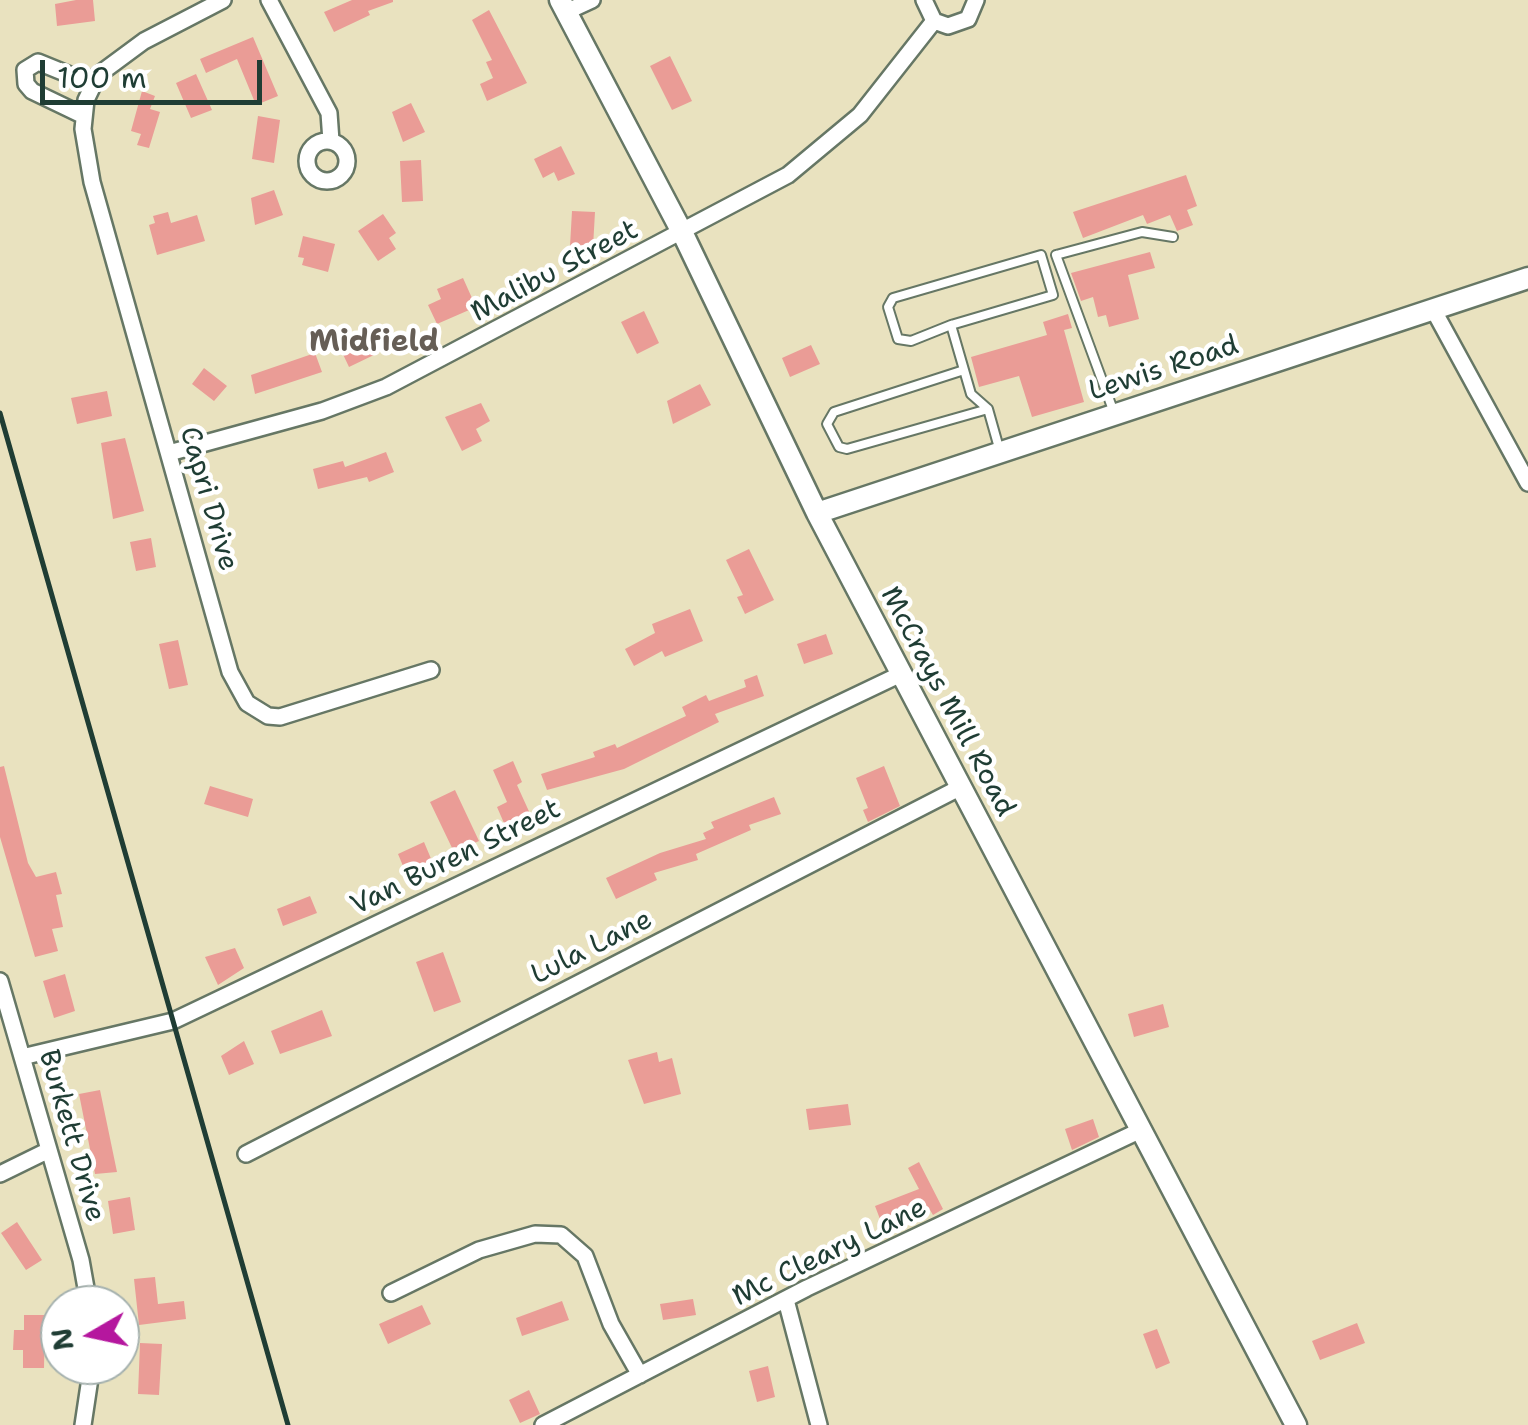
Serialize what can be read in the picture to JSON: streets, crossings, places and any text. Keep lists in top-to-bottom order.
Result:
{
  "streets": {
    "street": [
      "Malibu Street",
      "Lewis Road",
      "Capri Drive",
      "McCrays Mill Road",
      "Van Buren Street",
      "Lula Lane",
      "Burkett Drive",
      "Mc Cleary Lane"
    ]
  },
  "crossings": [
    ["Malibu Street", "Capri Drive"],
    ["Malibu Street", "McCrays Mill Road"],
    ["Lewis Road", "McCrays Mill Road"],
    ["McCrays Mill Road", "Van Buren Street"],
    ["McCrays Mill Road", "Lula Lane"],
    ["McCrays Mill Road", "Mc Cleary Lane"],
    ["Van Buren Street", "Burkett Drive"]
  ],
  "districts": ["Midfield"],
  "scale_bar": "100 m",
  "north": "left"
}
